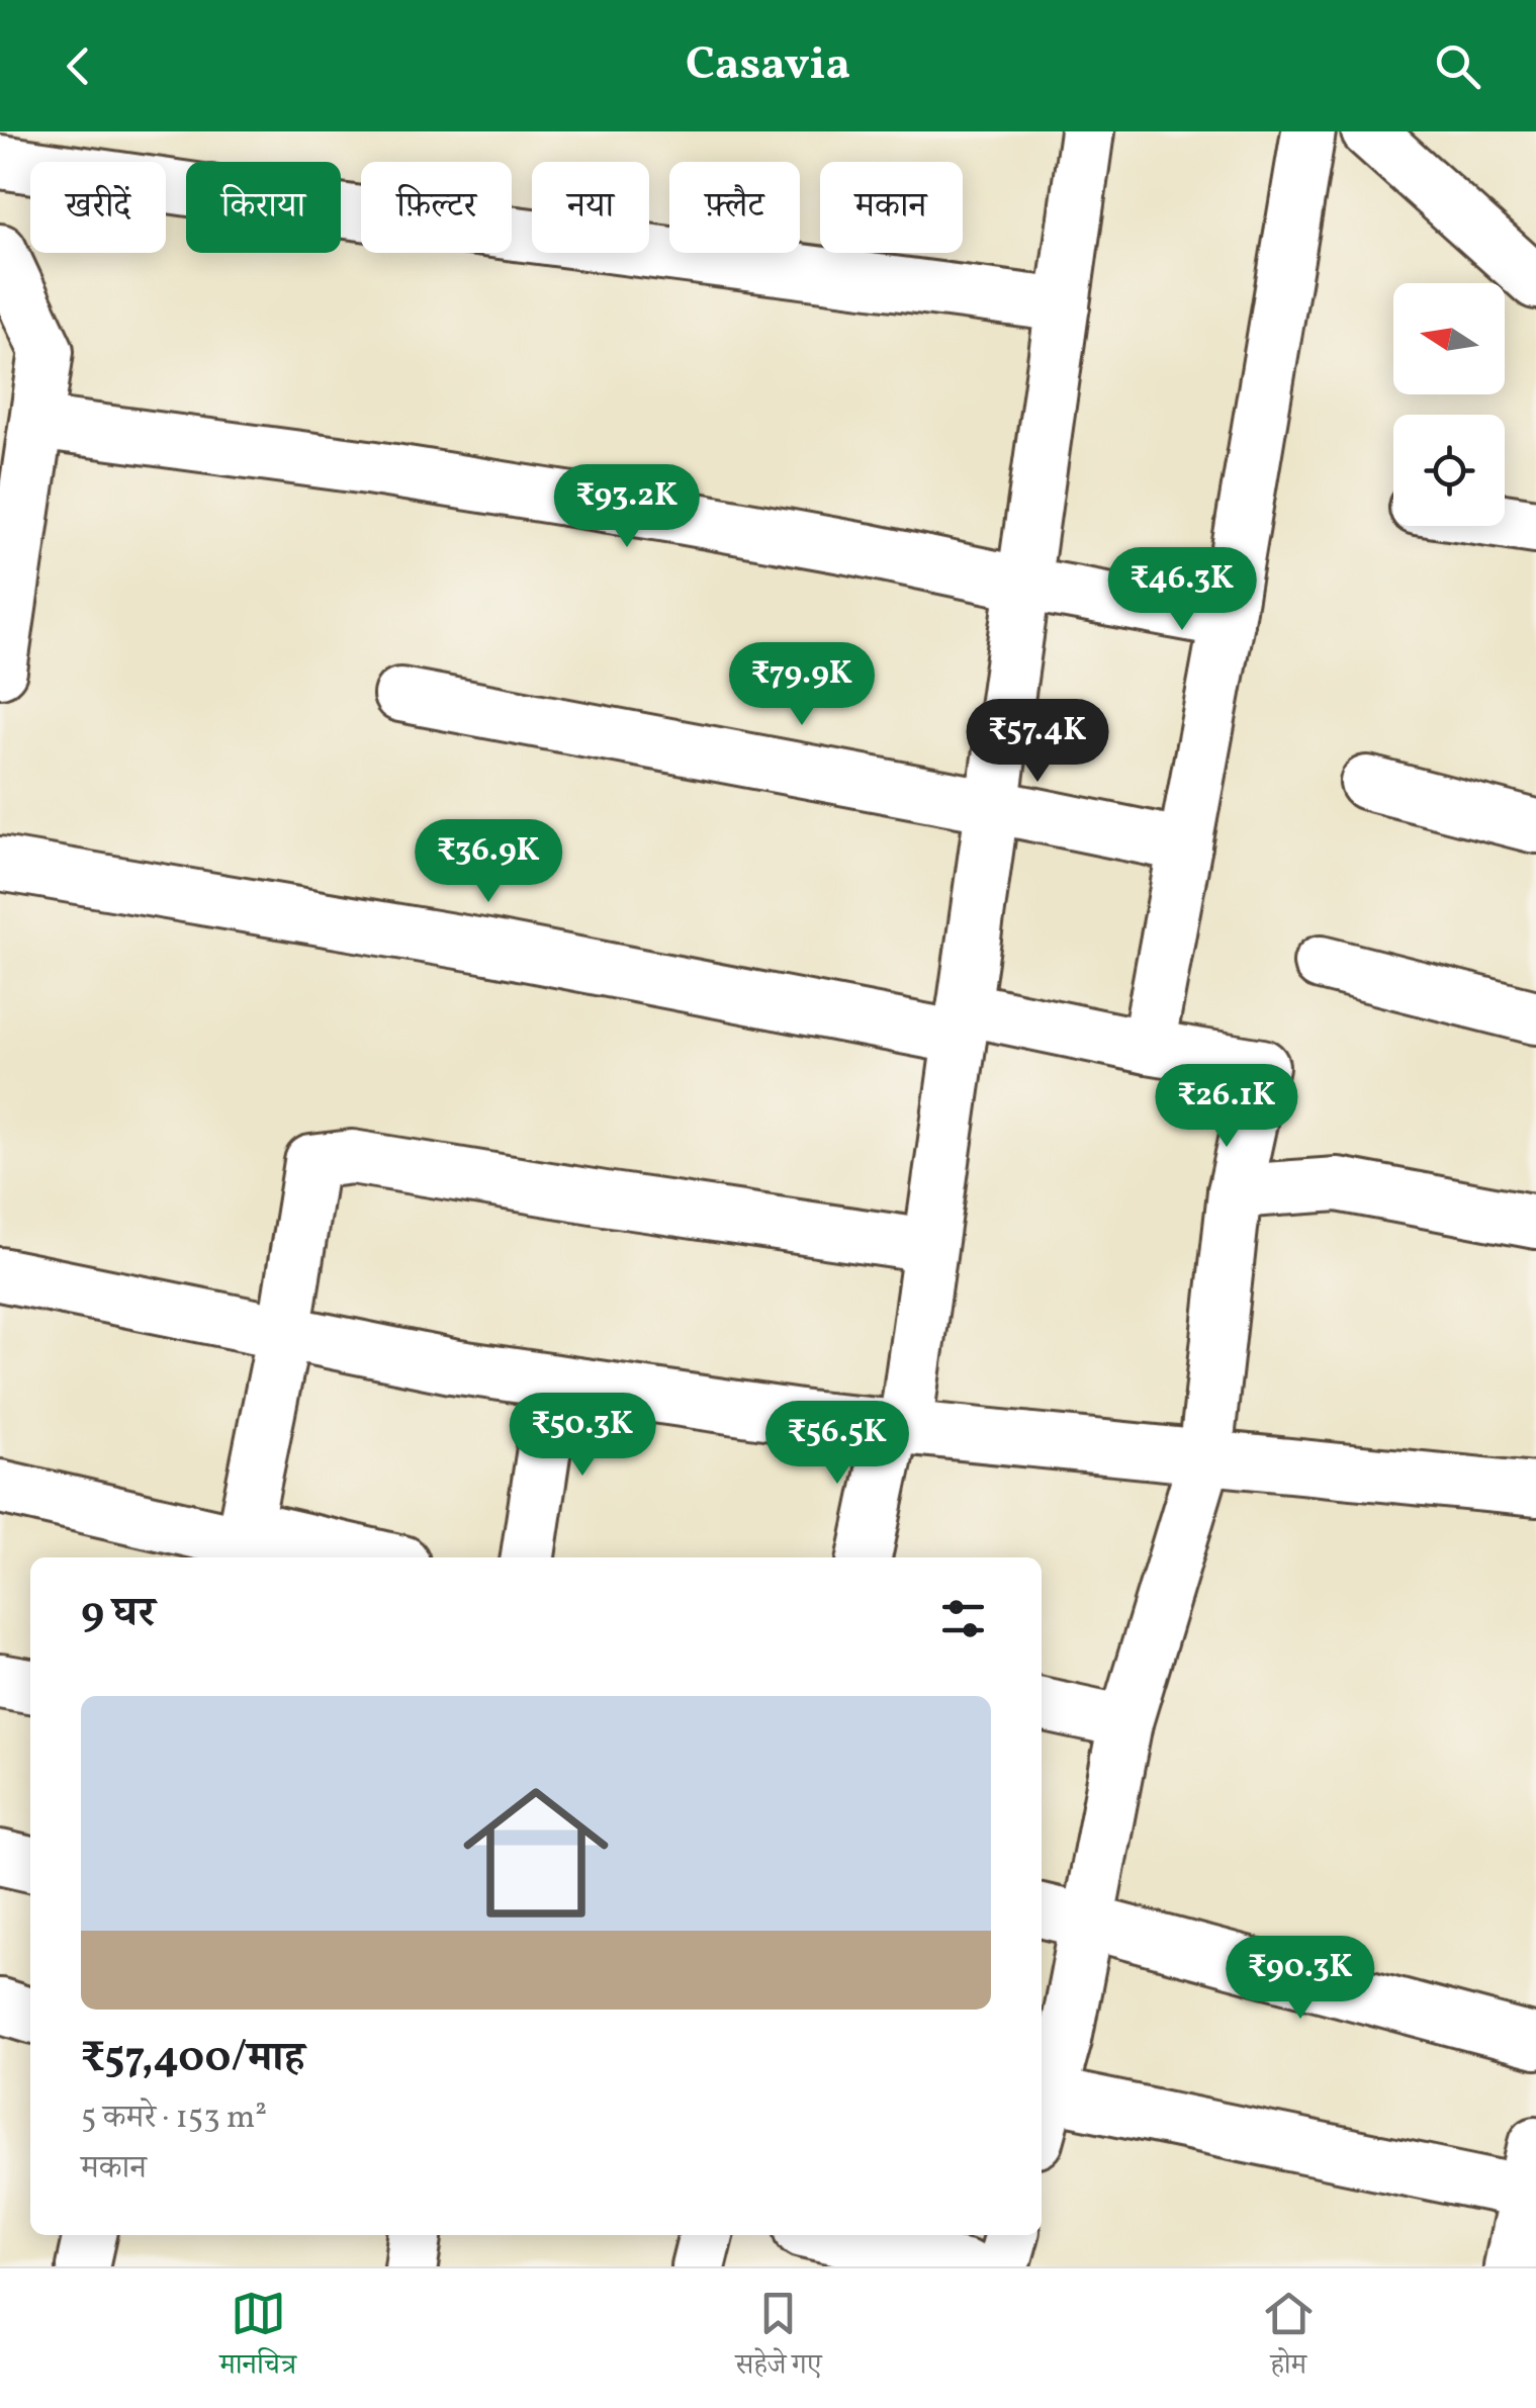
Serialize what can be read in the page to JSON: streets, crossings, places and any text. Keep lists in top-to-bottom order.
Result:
{
  "north": "left",
  "page": {
    "header": "Casavia",
    "chip": [
      "खरीदें",
      "किराया",
      "फ़िल्टर",
      "नया",
      "फ़्लैट",
      "मकान"
    ],
    "price": [
      "₹93.2K",
      "₹46.3K",
      "₹79.9K",
      "₹57.4K",
      "₹36.9K",
      "₹26.1K",
      "₹50.3K",
      "₹56.5K",
      "₹90.3K"
    ],
    "heading": "9 घर",
    "list": [
      {
        "name": "₹57,400/माह",
        "note": "5 कमरे · 153 m² · मकान"
      }
    ],
    "tabs": ["मानचित्र", "सहेजे गए", "होम"]
  }
}
